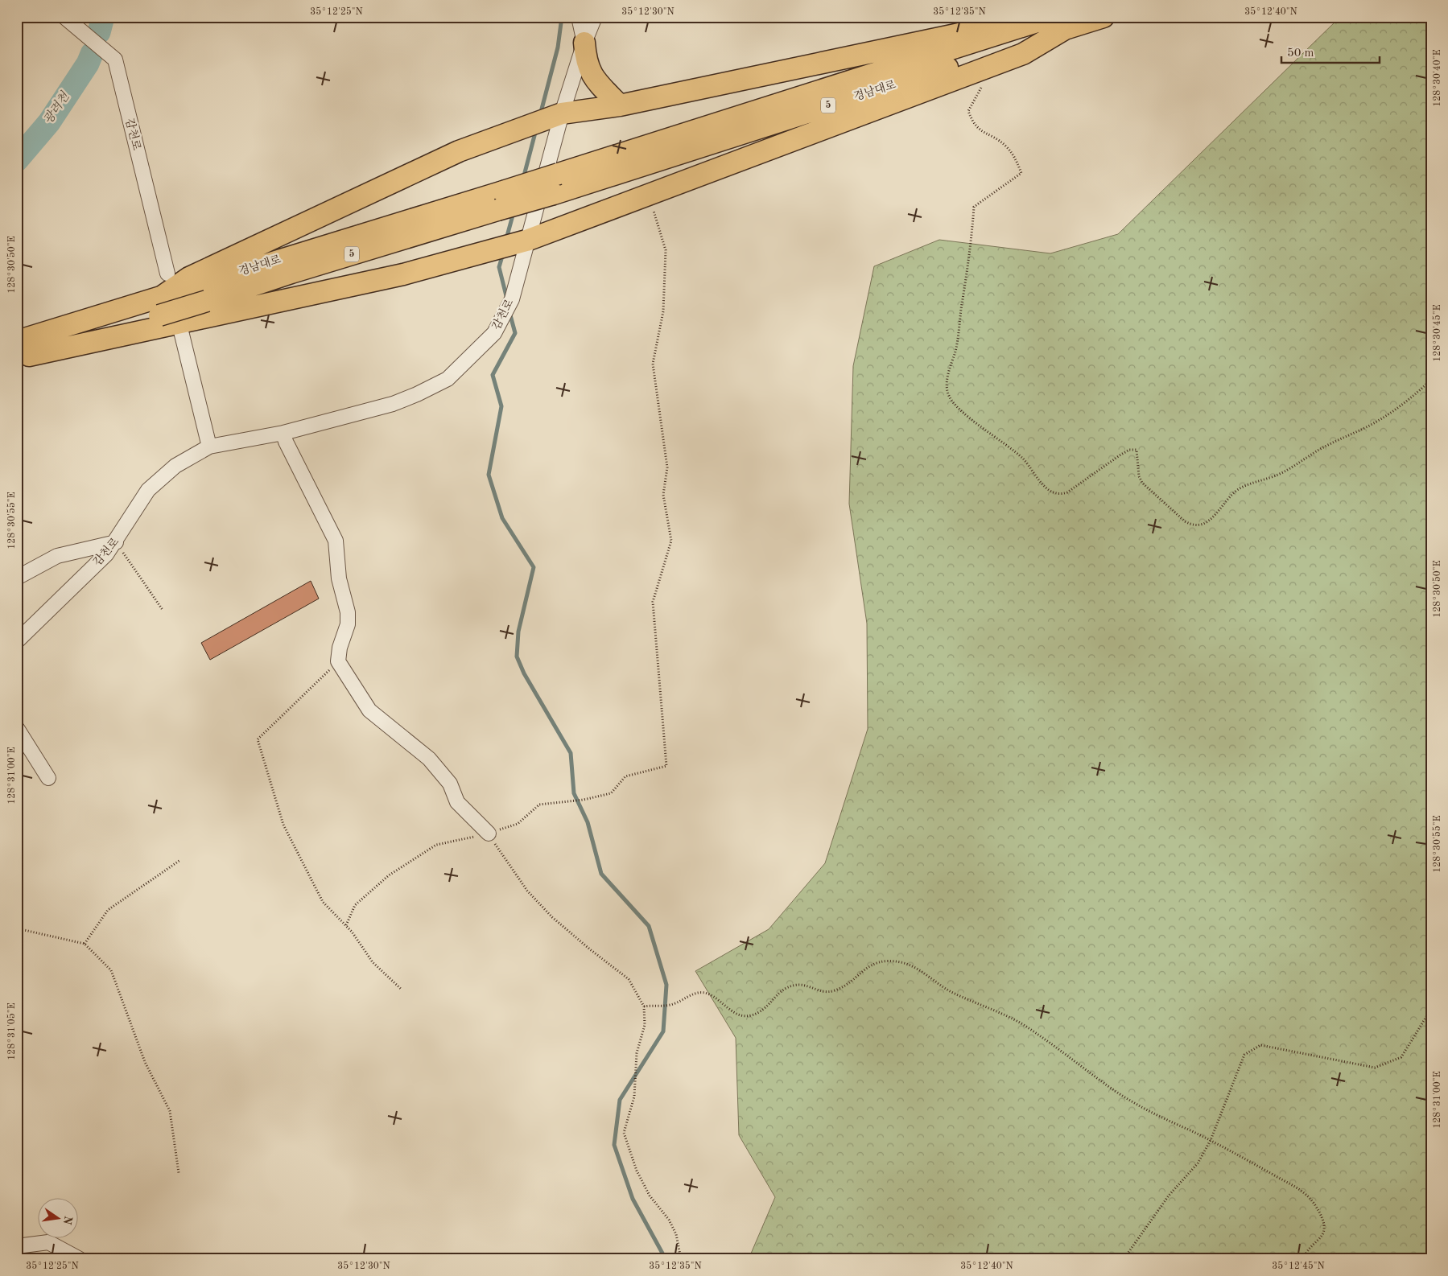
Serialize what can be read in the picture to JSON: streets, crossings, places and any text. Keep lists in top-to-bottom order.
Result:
{
  "streets": {
    "highway": ["경남대로", "5"],
    "street": ["감천로"]
  },
  "water": ["광려천"],
  "scale_bar": "50 m",
  "north": "right",
  "coordinates": [
    "35°12'25\"N",
    "35°12'30\"N",
    "35°12'35\"N",
    "35°12'40\"N",
    "128°30'40\"E",
    "128°30'50\"E",
    "128°30'45\"E",
    "128°30'55\"E",
    "128°31'00\"E",
    "128°31'05\"E",
    "35°12'45\"N"
  ]
}
